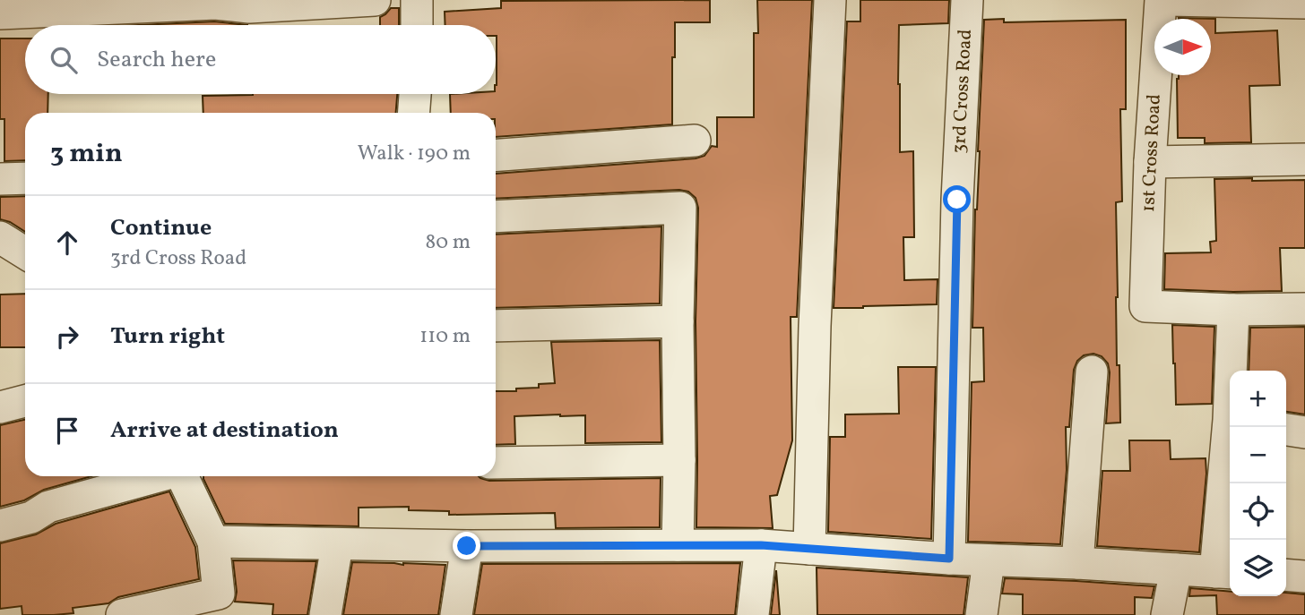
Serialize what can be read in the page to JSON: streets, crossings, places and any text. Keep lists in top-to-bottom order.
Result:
{
  "streets": {
    "street": ["3rd Cross Road", "1st Cross Road"]
  },
  "north": "right",
  "page": {
    "search": "Search here",
    "heading": ["3 min", "Walk · 190 m"],
    "list": [
      ["Continue", "3rd Cross Road", "80 m"],
      ["Turn right", "110 m"],
      "Arrive at destination"
    ],
    "map_buttons": ["+", "−"]
  }
}
